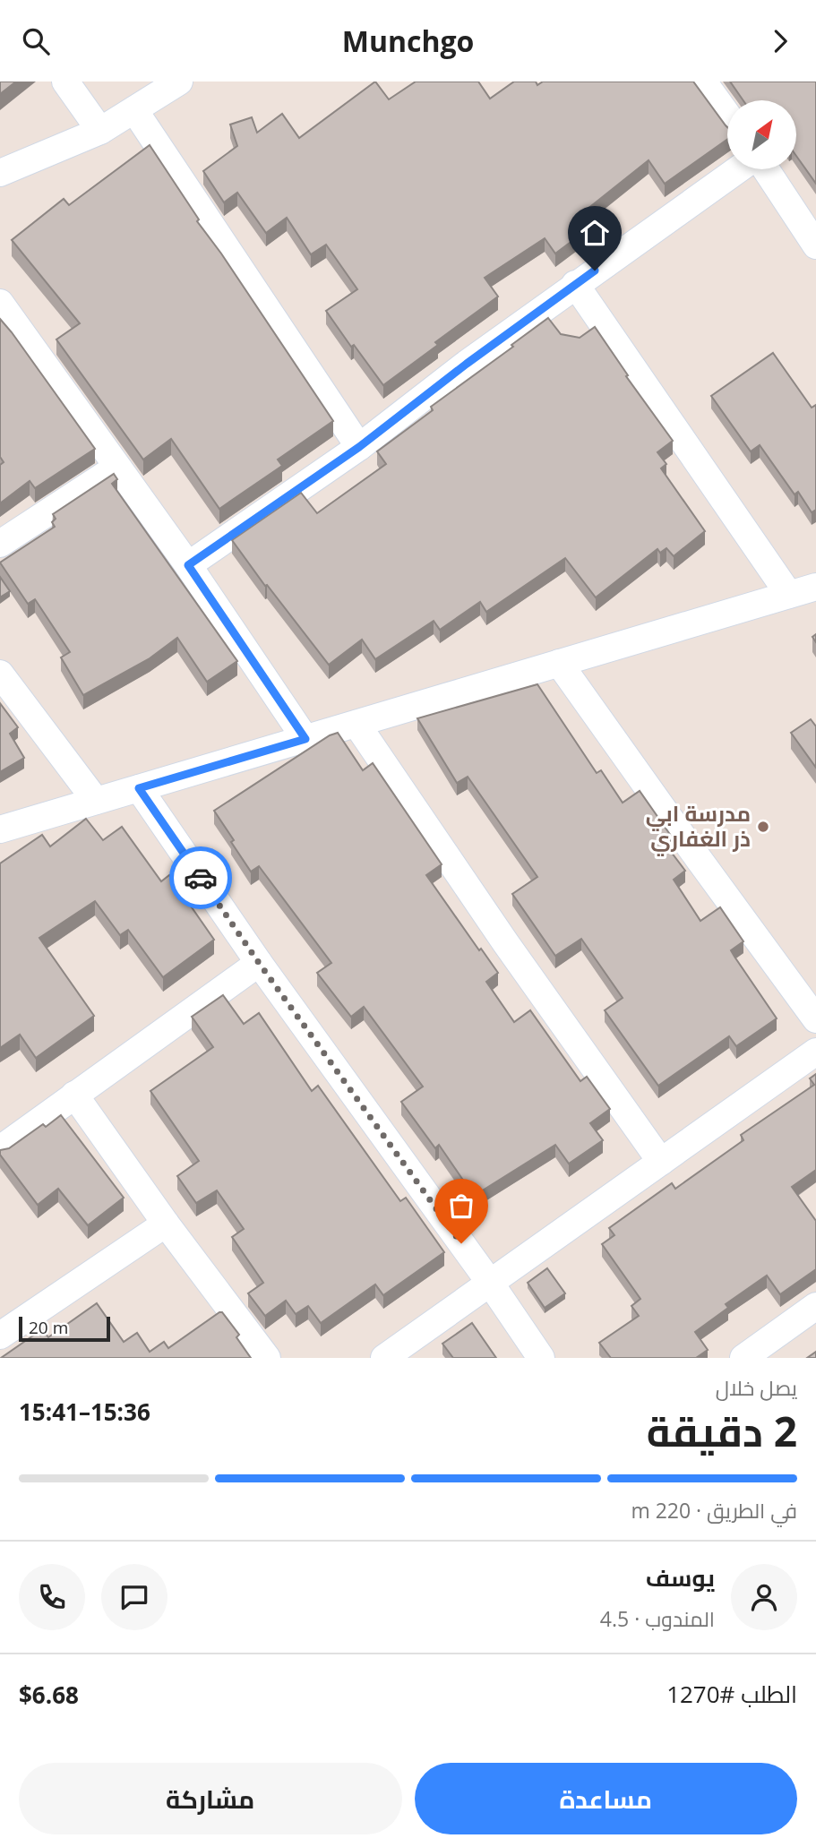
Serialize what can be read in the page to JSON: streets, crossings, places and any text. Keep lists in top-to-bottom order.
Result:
{
  "places": ["مدرسة ابي ذر الغفاري"],
  "scale_bar": "20 m",
  "north": "top right",
  "page": {
    "header": "Munchgo",
    "scale": "20 m",
    "heading": ["2 دقيقة", "يصل خلال", "15:36–15:41"],
    "panel": [
      "يوسف",
      "المندوب · 4.5",
      "الطلب #1270",
      "$6.68"
    ],
    "bar": "في الطريق · 220 m",
    "buttons": ["مساعدة", "مشاركة"]
  }
}
